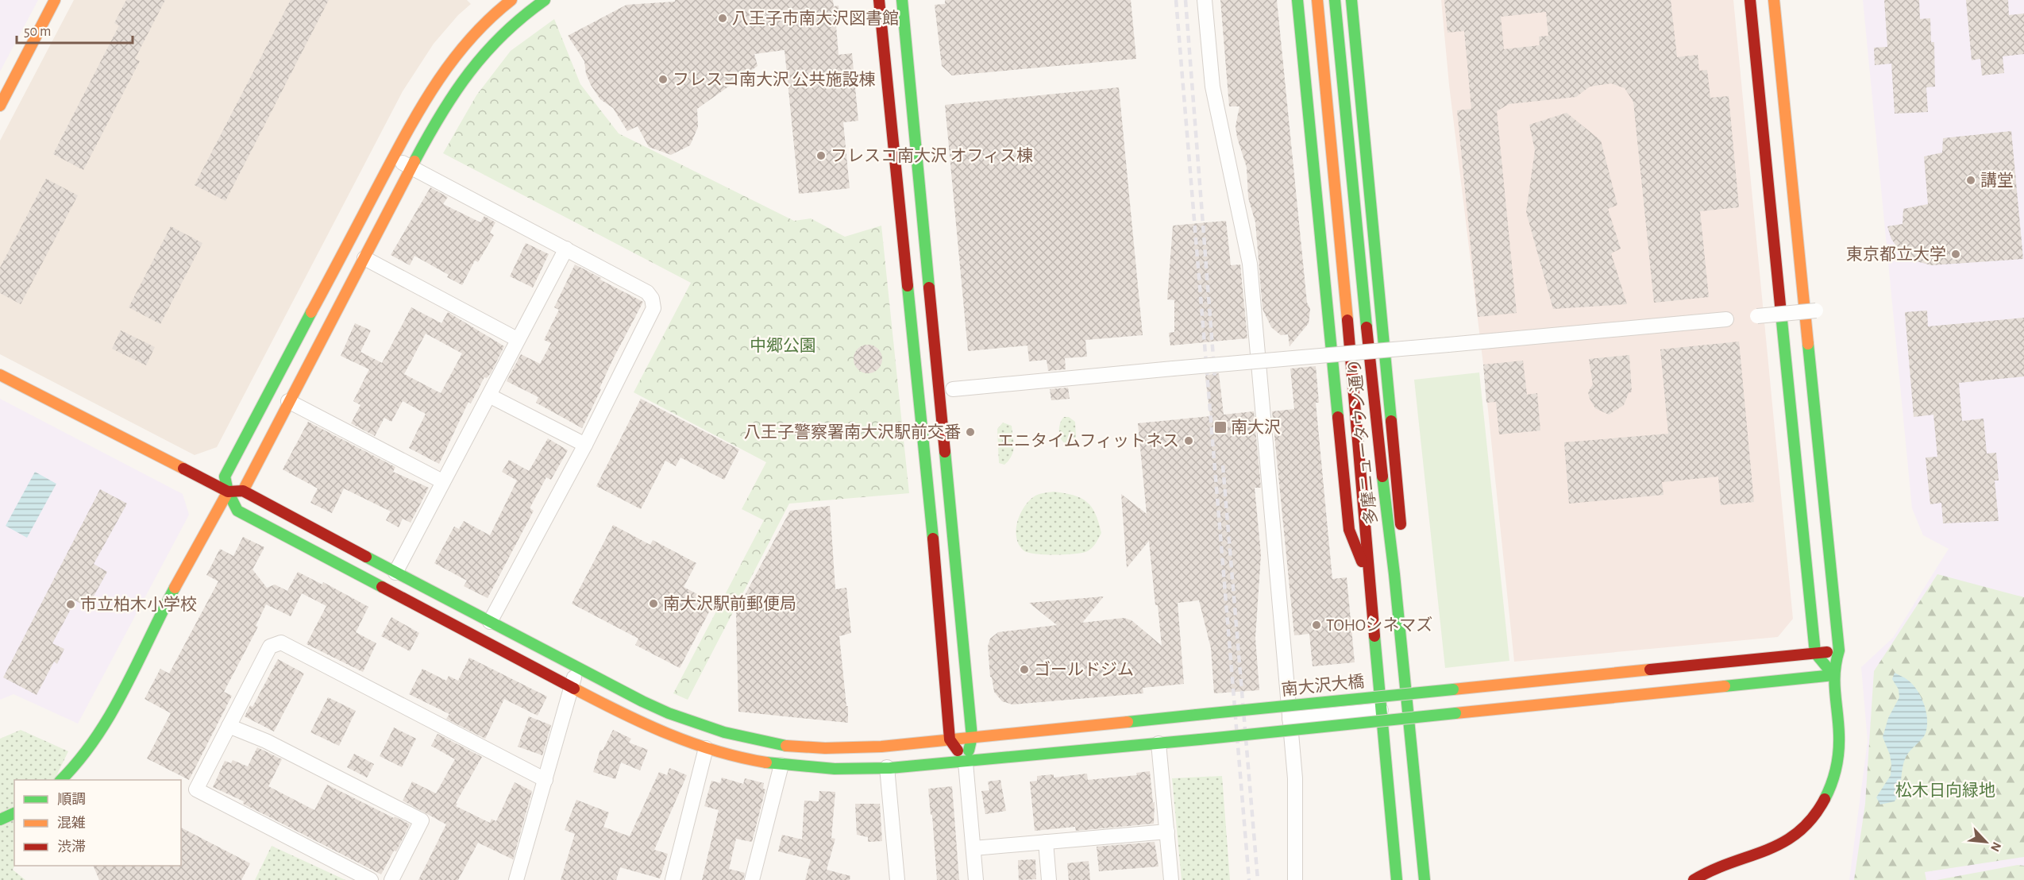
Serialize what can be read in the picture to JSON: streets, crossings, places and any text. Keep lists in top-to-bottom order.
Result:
{
  "streets": {
    "street": ["多摩ニュータウン通り", "南大沢大橋"]
  },
  "parks": ["中郷公園", "松木日向緑地"],
  "places": {
    "other": [
      "八王子市南大沢図書館",
      "フレスコ南大沢 公共施設棟",
      "フレスコ南大沢 オフィス棟",
      "講堂",
      "東京都立大学",
      "八王子警察署南大沢駅前交番",
      "エニタイムフィットネス",
      "南大沢駅前郵便局",
      "市立柏木小学校",
      "TOHOシネマズ",
      "ゴールドジム"
    ],
    "transit": ["南大沢"]
  },
  "legend": ["順調", "混雑", "渋滞"],
  "scale_bar": "50 m",
  "north": "bottom right"
}
